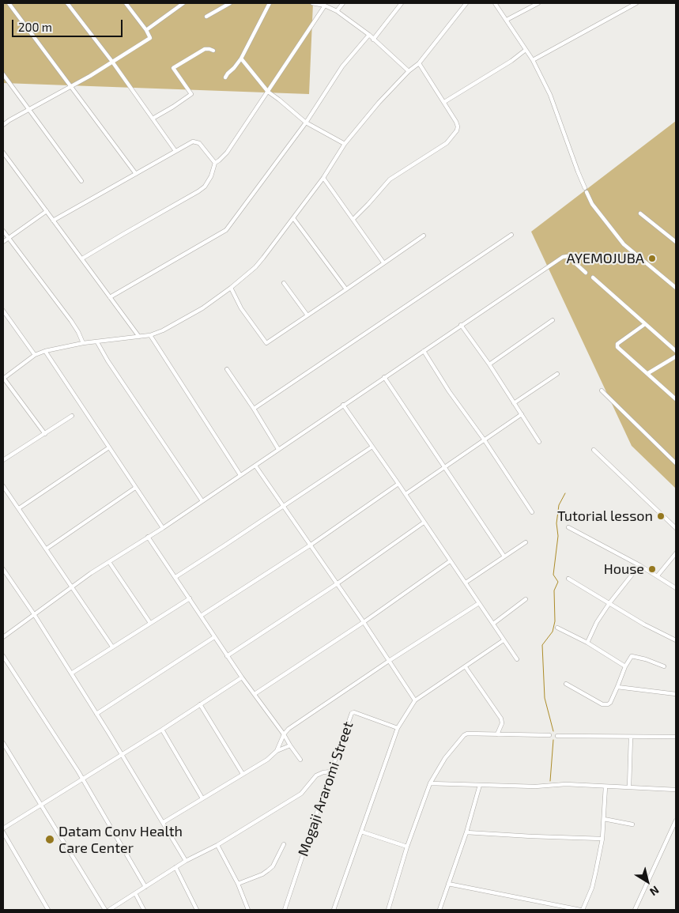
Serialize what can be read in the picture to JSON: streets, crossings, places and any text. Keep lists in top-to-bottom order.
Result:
{
  "streets": {
    "street": ["Mogaji Araromi Street"]
  },
  "places": [
    "AYEMOJUBA",
    "Tutorial lesson",
    "House",
    "Datam Conv Health Care Center"
  ],
  "scale_bar": "200 m",
  "north": "bottom right"
}
